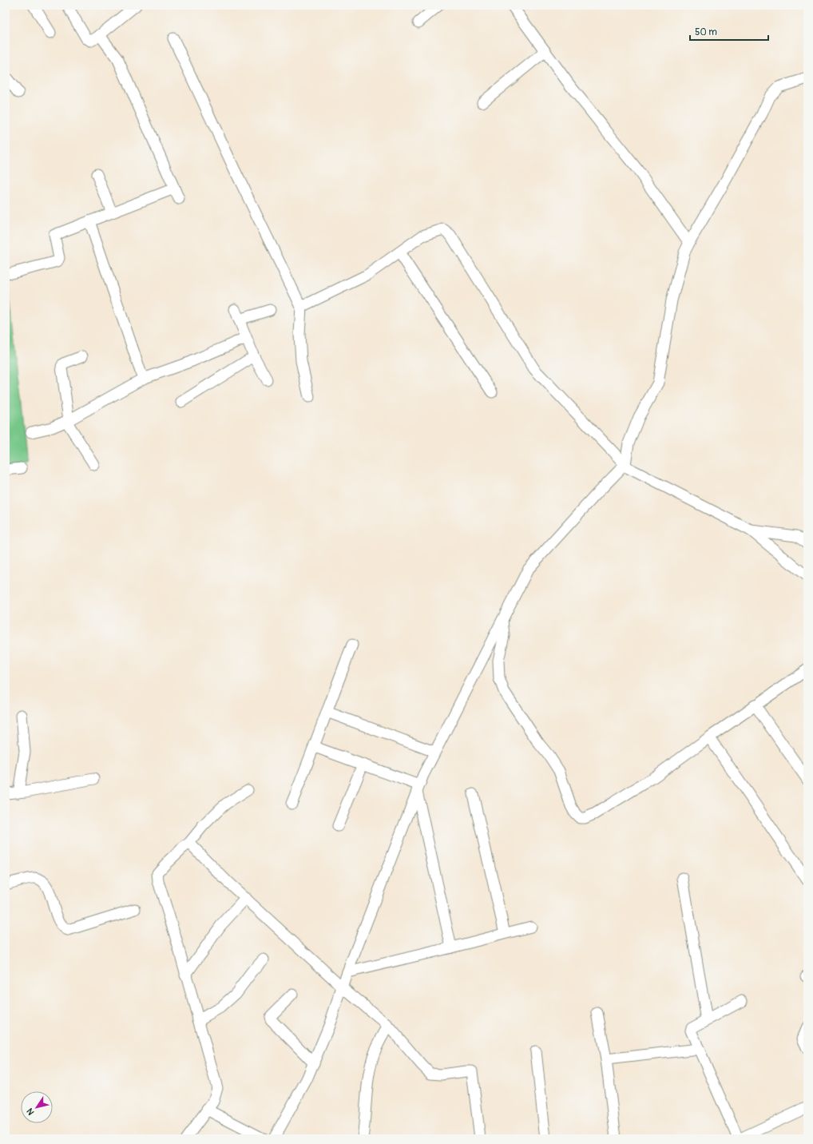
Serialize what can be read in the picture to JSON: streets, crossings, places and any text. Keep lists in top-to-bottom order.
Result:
{
  "scale_bar": "50 m",
  "north": "bottom left"
}
